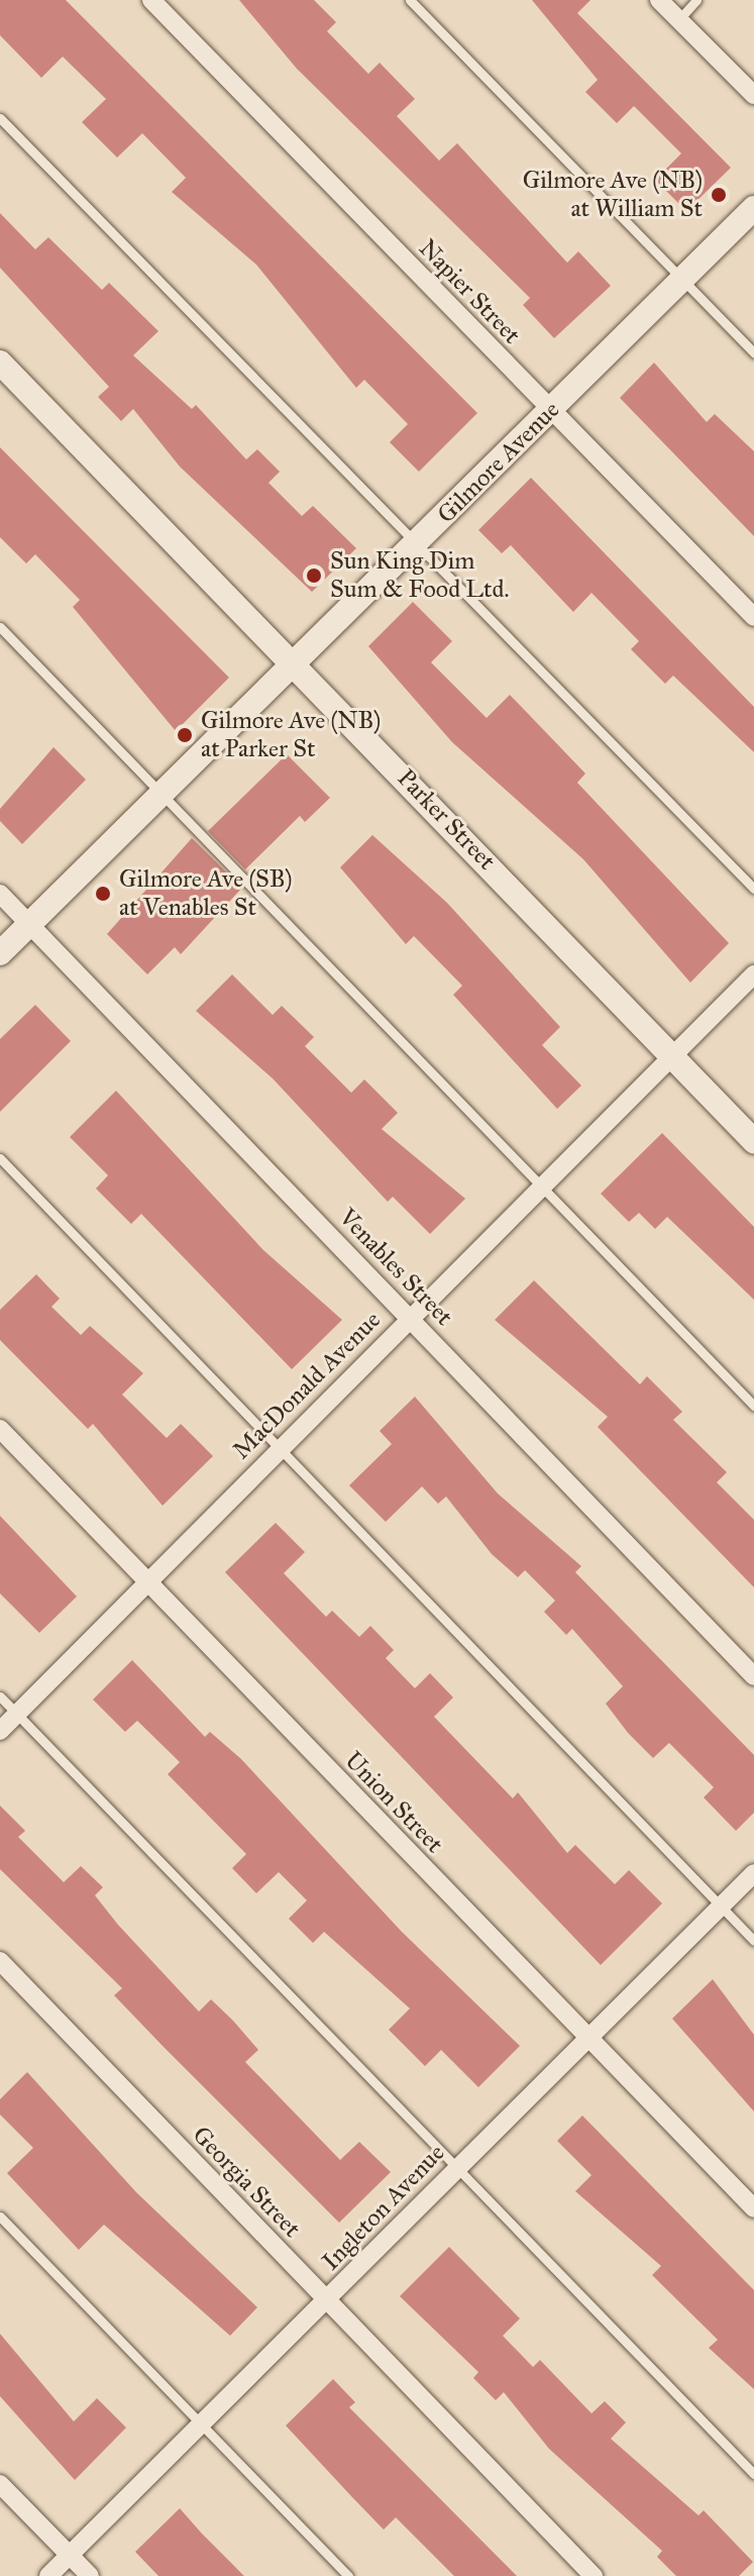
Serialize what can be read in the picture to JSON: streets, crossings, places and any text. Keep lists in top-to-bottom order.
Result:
{
  "streets": {
    "street": [
      "Napier Street",
      "Gilmore Avenue",
      "Parker Street",
      "Venables Street",
      "MacDonald Avenue",
      "Union Street",
      "Georgia Street",
      "Ingleton Avenue"
    ]
  },
  "crossings": [
    ["Napier Street", "Gilmore Avenue"],
    ["Gilmore Avenue", "Parker Street"],
    ["Gilmore Avenue", "Venables Street"],
    ["Parker Street", "MacDonald Avenue"],
    ["Venables Street", "MacDonald Avenue"],
    ["MacDonald Avenue", "Union Street"],
    ["Union Street", "Ingleton Avenue"],
    ["Georgia Street", "Ingleton Avenue"]
  ],
  "places": [
    "Gilmore Ave (NB) at William St",
    "Sun King Dim Sum & Food Ltd.",
    "Gilmore Ave (NB) at Parker St",
    "Gilmore Ave (SB) at Venables St"
  ]
}
